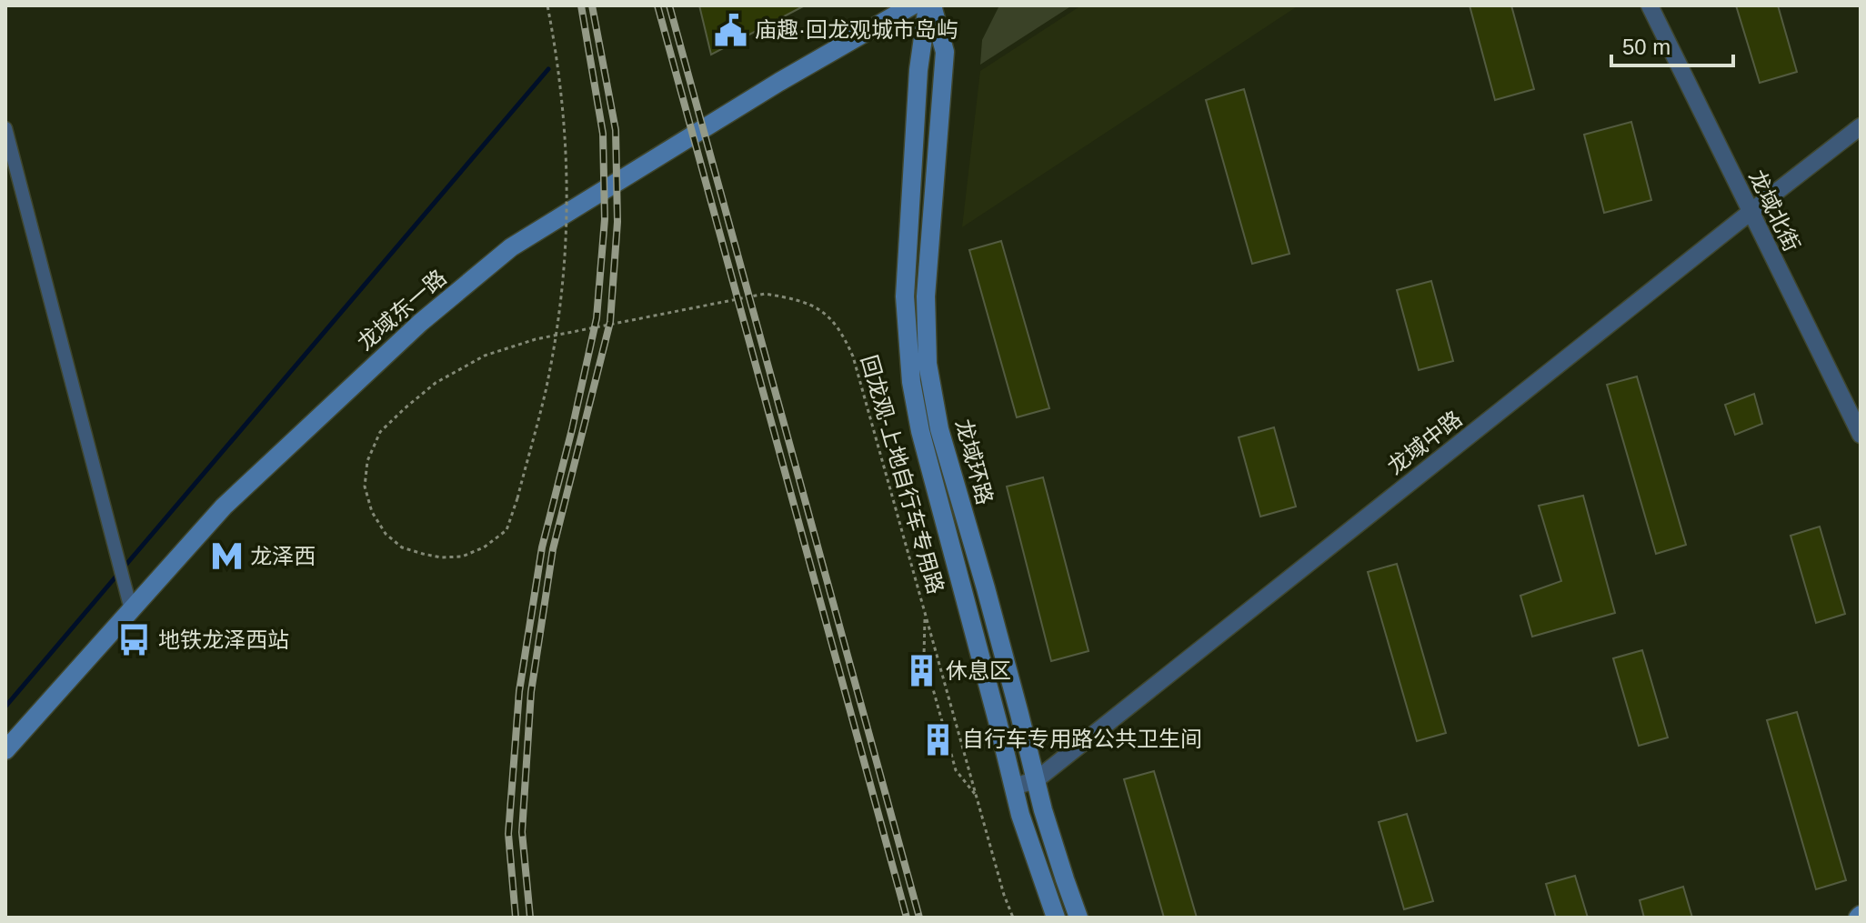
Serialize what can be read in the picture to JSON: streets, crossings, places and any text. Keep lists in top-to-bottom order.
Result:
{
  "streets": {
    "main road": ["龙域东一路", "龙域环路"],
    "street": ["龙域北街", "龙域中路"],
    "path": ["回龙观-上地自行车专用路"]
  },
  "crossings": [
    ["龙域北街", "龙域中路"],
    ["龙域中路", "龙域环路"]
  ],
  "places": {
    "public building": ["庙趣·回龙观城市岛屿"],
    "metro station": ["龙泽西"],
    "bus stop": ["地铁龙泽西站"],
    "building": ["休息区", "自行车专用路公共卫生间"]
  },
  "scale_bar": "50 m"
}
